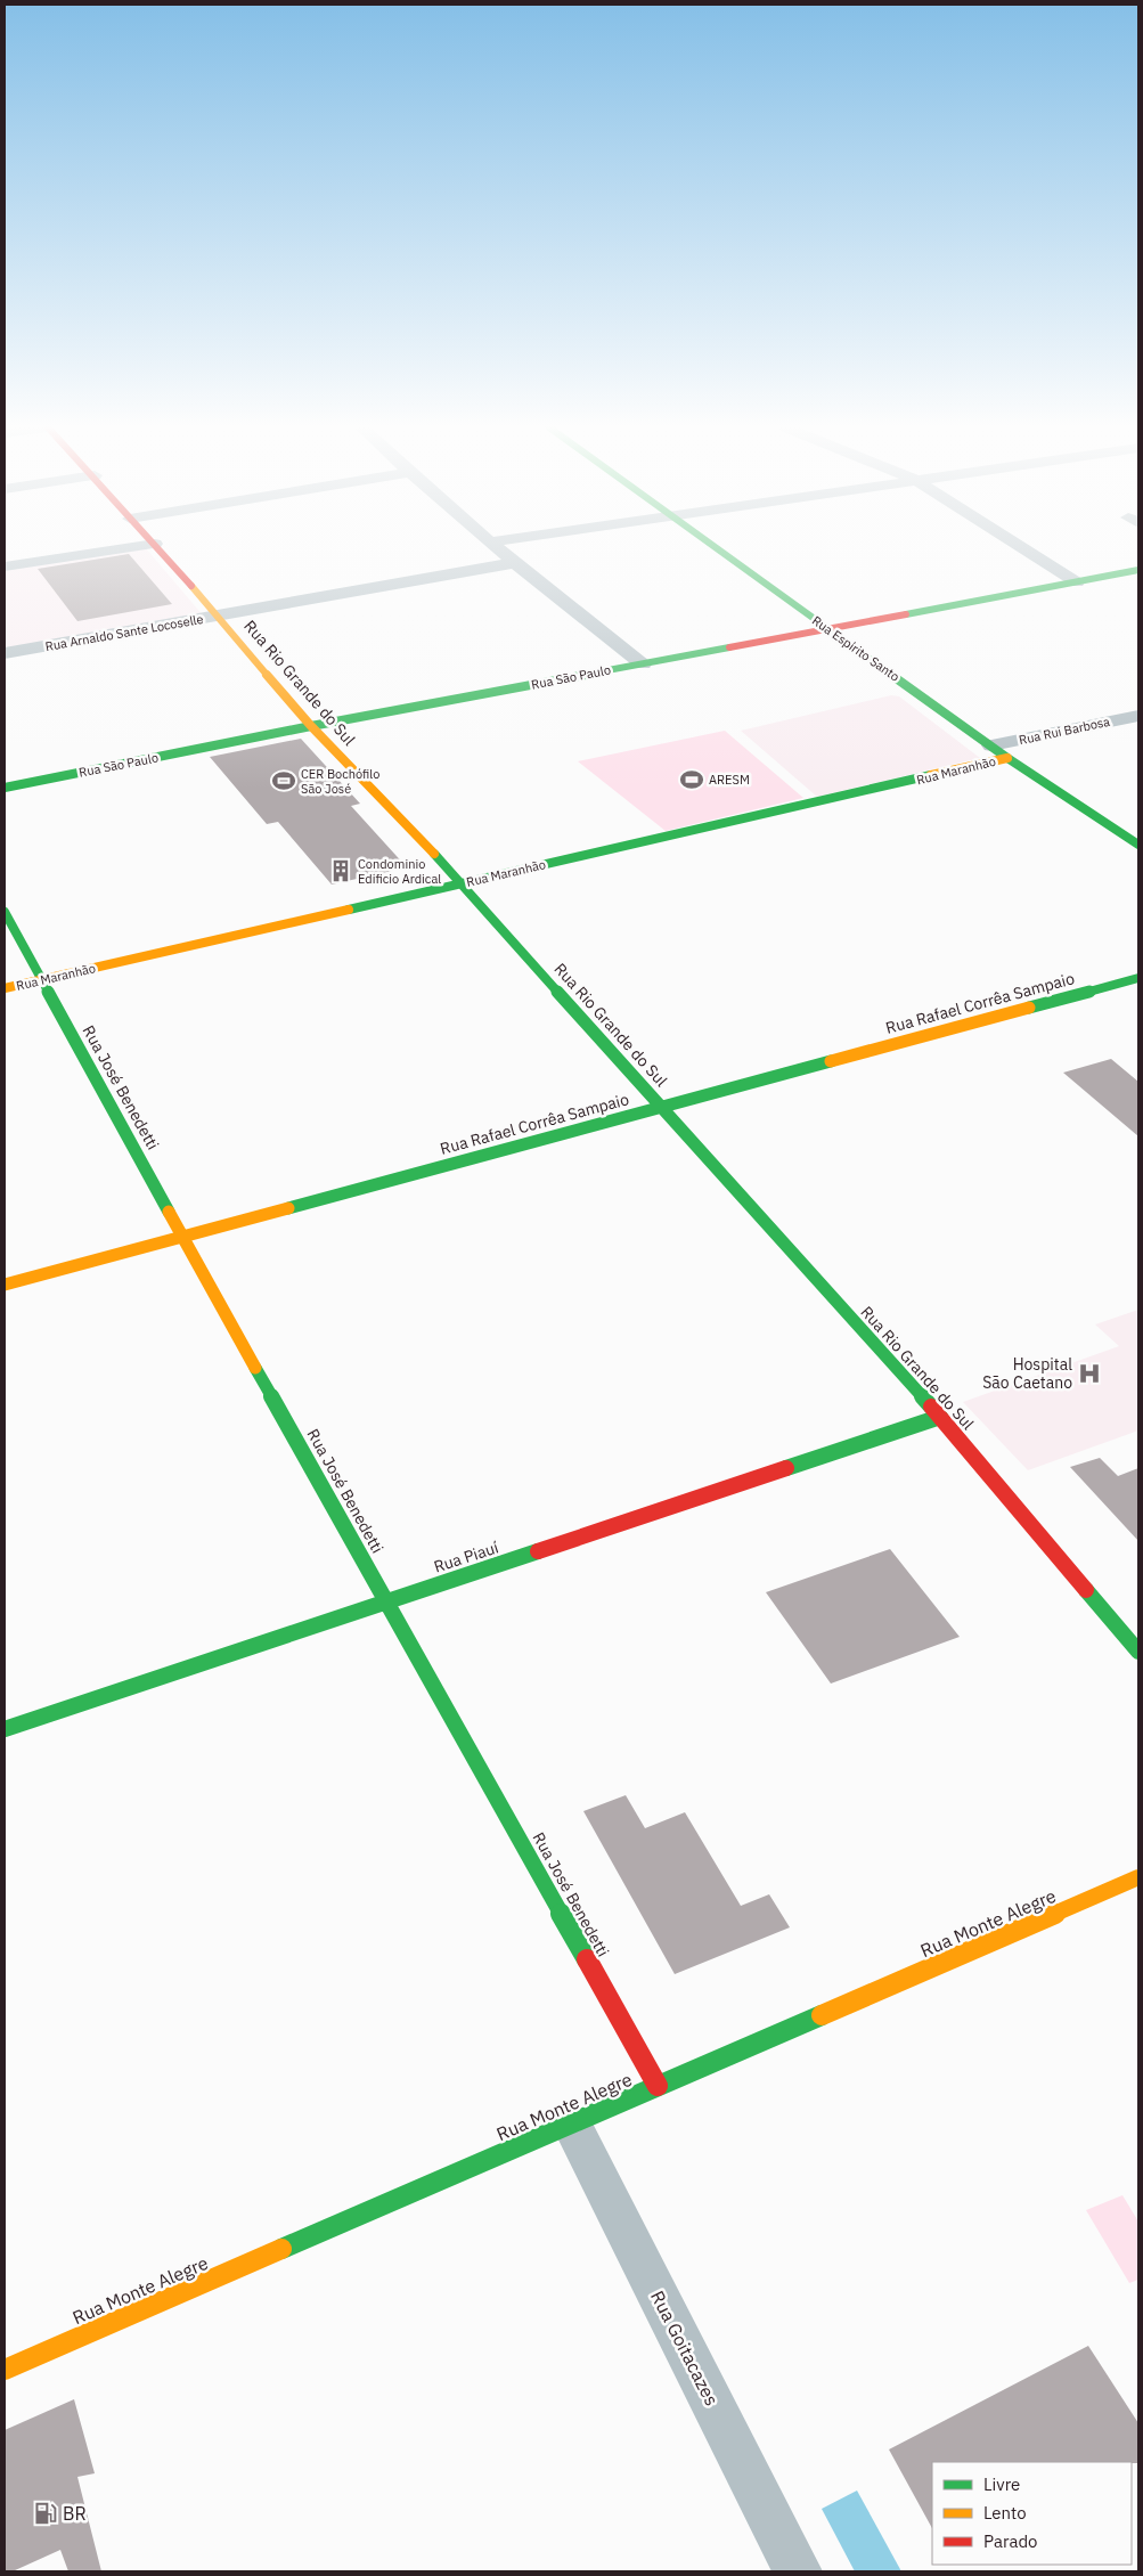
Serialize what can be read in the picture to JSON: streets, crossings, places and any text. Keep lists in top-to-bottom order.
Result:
{
  "streets": {
    "street": [
      "Rua Arnaldo Sante Locoselle",
      "Rua Espírito Santo",
      "Rua São Paulo",
      "Rua Rio Grande do Sul",
      "Rua Rui Barbosa",
      "Rua Maranhão",
      "Rua Rafael Corrêa Sampaio",
      "Rua José Benedetti",
      "Rua Piauí",
      "Rua Monte Alegre",
      "Rua Goitacazes"
    ]
  },
  "crossings": [
    ["Rua Arnaldo Sante Locoselle", "Rua Rio Grande do Sul"],
    ["Rua Espírito Santo", "Rua São Paulo"],
    ["Rua Espírito Santo", "Rua Rui Barbosa"],
    ["Rua Espírito Santo", "Rua Maranhão"],
    ["Rua São Paulo", "Rua Rio Grande do Sul"],
    ["Rua Rio Grande do Sul", "Rua Maranhão"],
    ["Rua Rio Grande do Sul", "Rua Rafael Corrêa Sampaio"],
    ["Rua Rio Grande do Sul", "Rua Piauí"],
    ["Rua Maranhão", "Rua José Benedetti"],
    ["Rua Rafael Corrêa Sampaio", "Rua José Benedetti"],
    ["Rua José Benedetti", "Rua Piauí"],
    ["Rua José Benedetti", "Rua Monte Alegre"],
    ["Rua Monte Alegre", "Rua Goitacazes"]
  ],
  "places": {
    "sports": ["ARESM", "CER Bochófilo São José"],
    "building": ["Condominio Edificio Ardical"],
    "hospital": ["Hospital São Caetano"],
    "fuel station": ["BR"]
  },
  "legend": ["Livre", "Lento", "Parado"]
}
